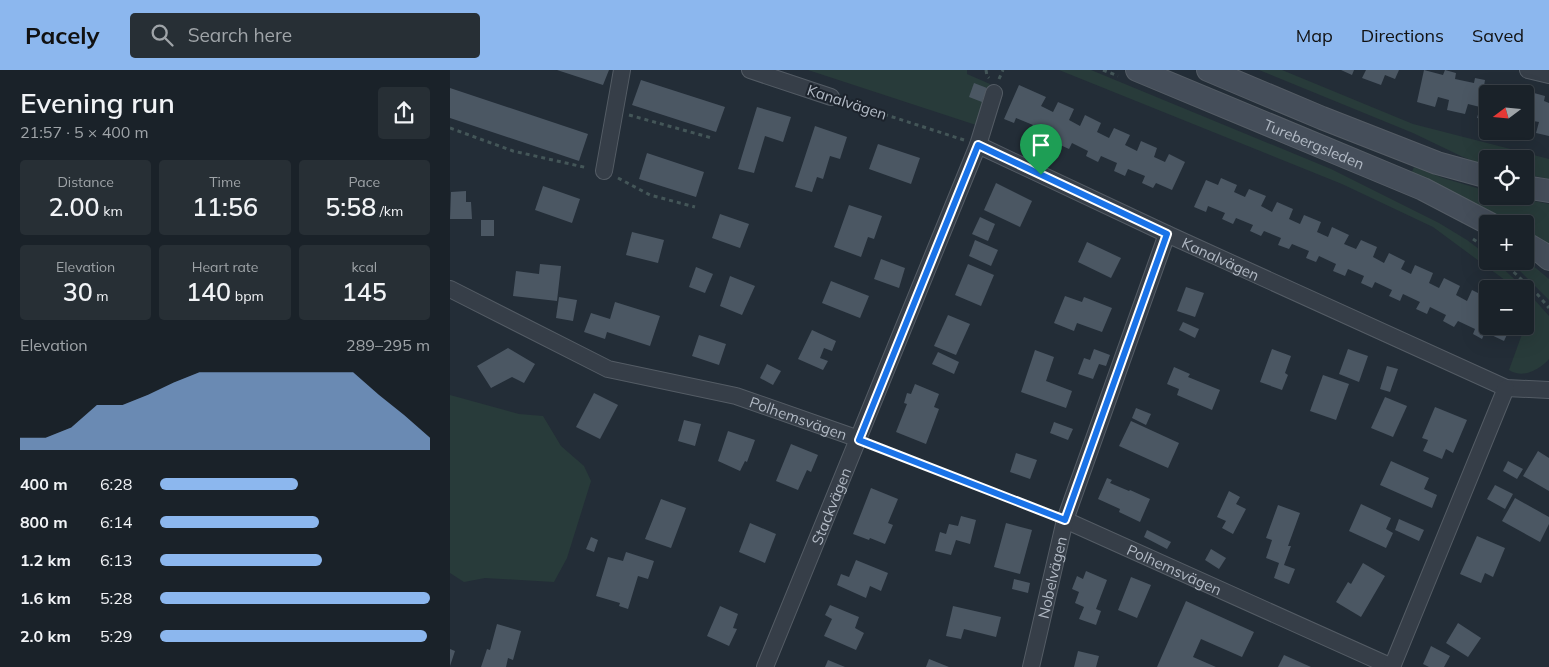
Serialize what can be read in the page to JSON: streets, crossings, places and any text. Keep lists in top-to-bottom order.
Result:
{
  "streets": {
    "main road": ["Turebergsleden"],
    "street": [
      "Kanalvägen",
      "Polhemsvägen",
      "Stackvägen",
      "Nobelvägen"
    ]
  },
  "crossings": [
    ["Kanalvägen", "Polhemsvägen"],
    ["Kanalvägen", "Stackvägen"],
    ["Kanalvägen", "Nobelvägen"],
    ["Polhemsvägen", "Stackvägen"],
    ["Polhemsvägen", "Nobelvägen"]
  ],
  "north": "left",
  "page": {
    "header": "Pacely",
    "search": "Search here",
    "nav": ["Map", "Directions", "Saved"],
    "heading": ["Evening run", "21:57 · 5 × 400 m"],
    "map_buttons": ["+", "−"],
    "stats": [
      ["Distance", "2.00 km"],
      ["Time", "11:56"],
      ["Pace", "5:58 /km"],
      ["Elevation", "30 m"],
      ["Heart rate", "140 bpm"],
      ["kcal", "145"]
    ],
    "chart": ["Elevation", "289–295 m"],
    "list": [
      {
        "name": "400 m",
        "note": "6:28"
      },
      {
        "name": "800 m",
        "note": "6:14"
      },
      {
        "name": "1.2 km",
        "note": "6:13"
      },
      {
        "name": "1.6 km",
        "note": "5:28"
      },
      {
        "name": "2.0 km",
        "note": "5:29"
      }
    ]
  }
}
